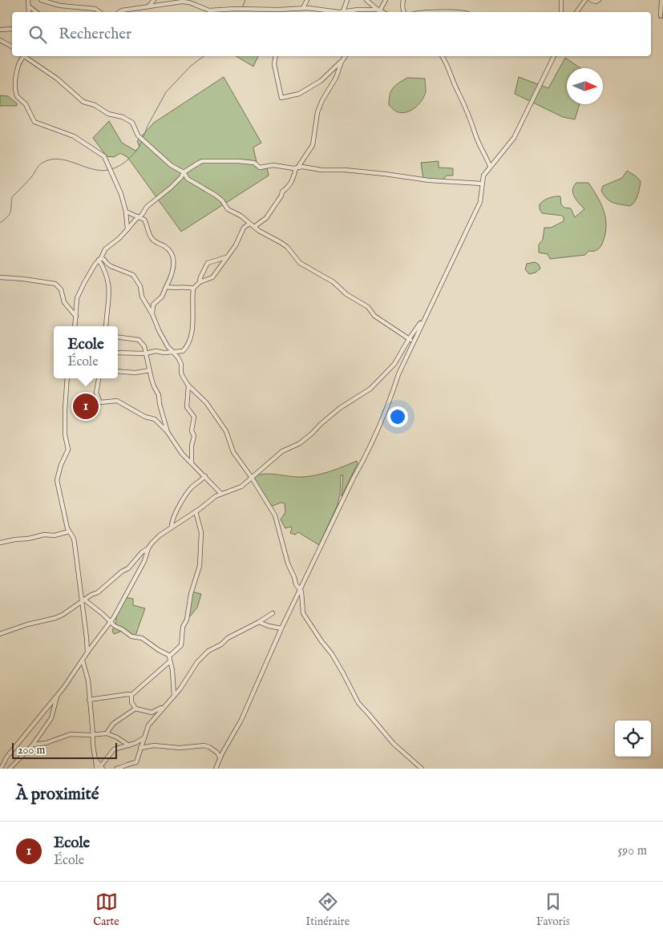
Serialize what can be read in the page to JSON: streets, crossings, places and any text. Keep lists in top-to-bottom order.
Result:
{
  "scale_bar": "200 m",
  "north": "right",
  "page": {
    "search": "Rechercher",
    "popup": ["Ecole", "École"],
    "pins": "1",
    "scale": "200 m",
    "heading": "À proximité",
    "list": [
      {
        "mark": "1",
        "name": "Ecole",
        "note": "École",
        "value": "590 m"
      }
    ],
    "nav": ["Carte", "Itinéraire", "Favoris"]
  }
}
